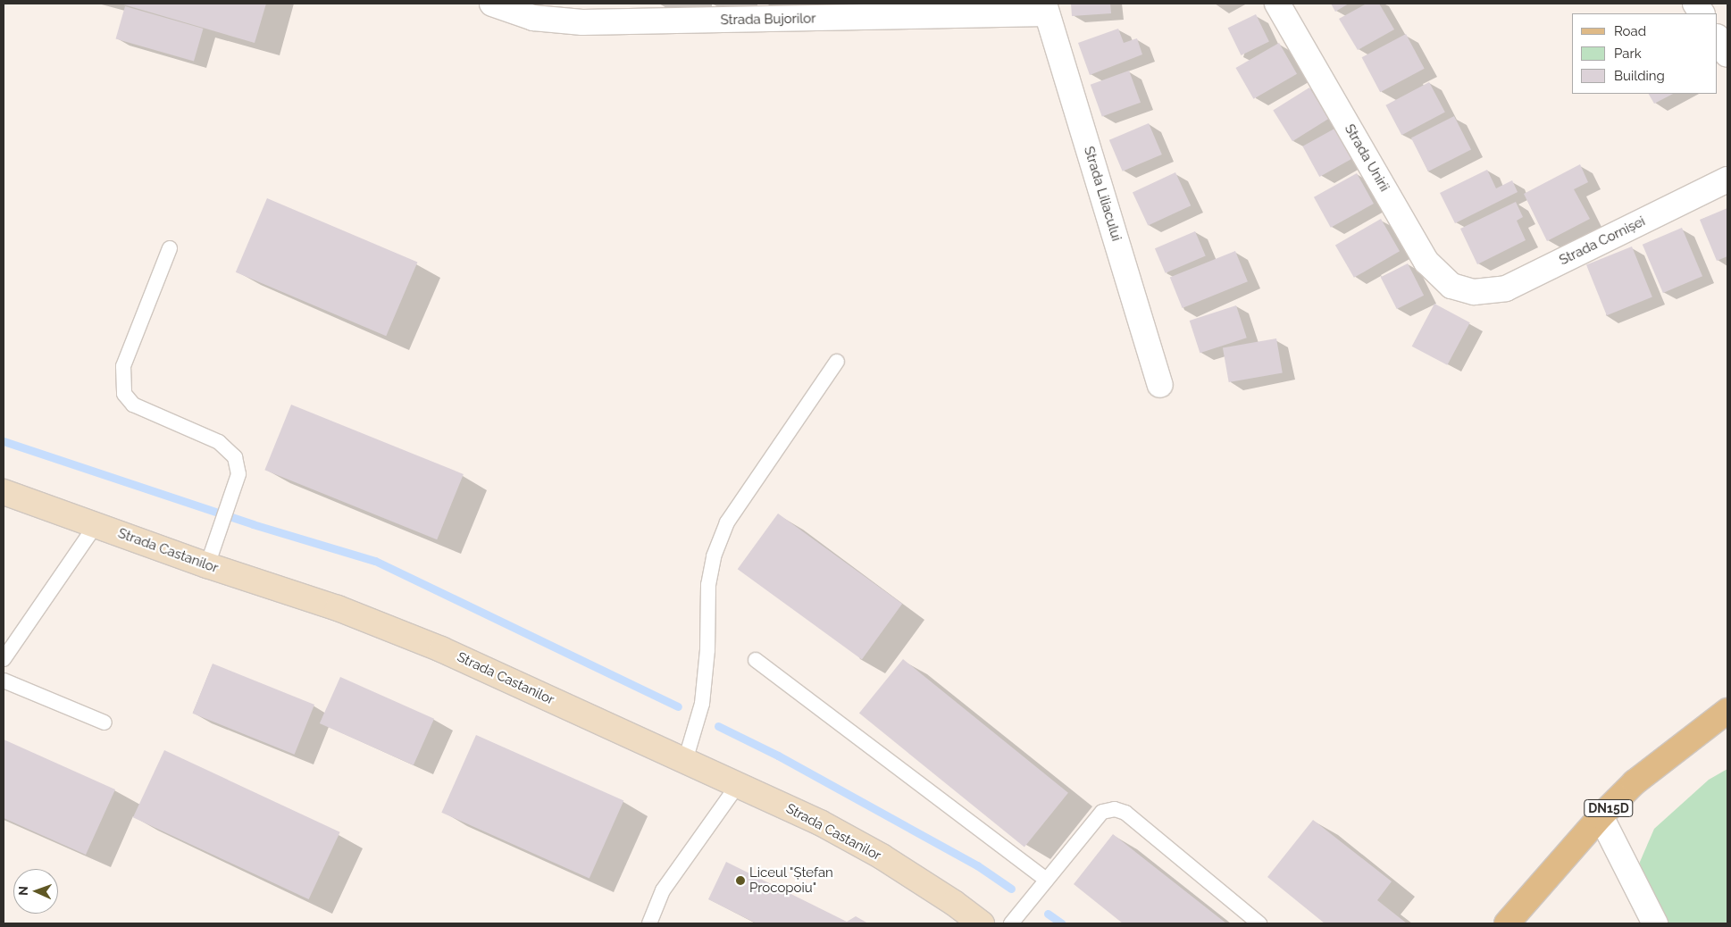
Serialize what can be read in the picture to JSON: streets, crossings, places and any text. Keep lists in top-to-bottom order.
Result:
{
  "streets": {
    "main road": ["DN15D"],
    "street": [
      "Strada Bujorilor",
      "Strada Unirii",
      "Strada Liliacului",
      "Strada Cornișei",
      "Strada Castanilor"
    ]
  },
  "crossings": [
    ["Strada Bujorilor", "Strada Liliacului"],
    ["Strada Unirii", "Strada Cornișei"]
  ],
  "places": ["Liceul \"Ștefan Procopoiu\""],
  "legend": ["Road", "Park", "Building"],
  "north": "left"
}
